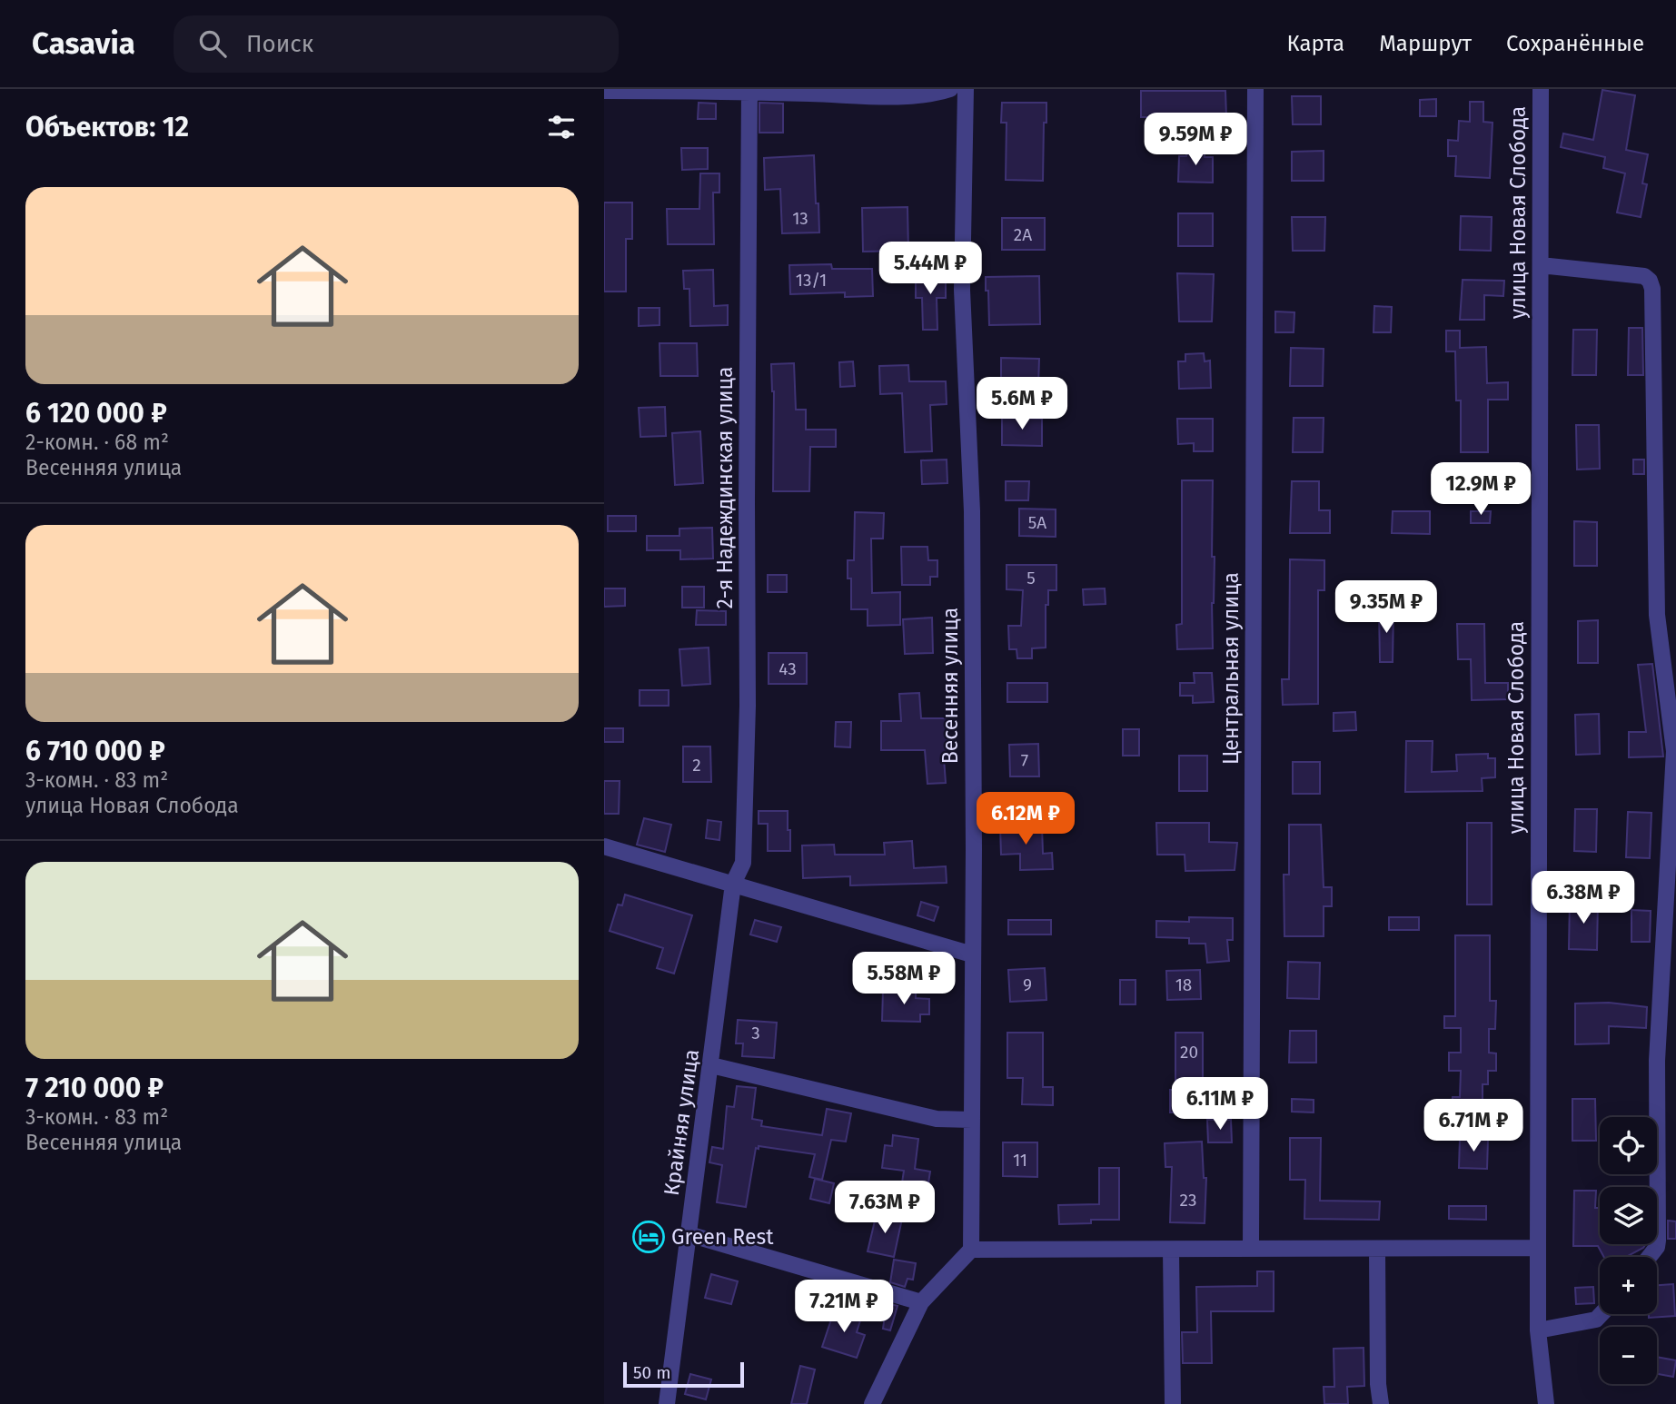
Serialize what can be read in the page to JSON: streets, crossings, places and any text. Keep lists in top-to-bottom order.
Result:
{
  "streets": {
    "street": [
      "улица Новая Слобода",
      "2-я Надеждинская улица",
      "Центральная улица",
      "Весенняя улица",
      "Крайняя улица"
    ]
  },
  "crossings": [
    ["2-я Надеждинская улица", "Крайняя улица"]
  ],
  "places": {
    "hotel": ["Green Rest"]
  },
  "house_numbers": [
    "13",
    "2А",
    "13/1",
    "5А",
    "5",
    "43",
    "7",
    "2",
    "9",
    "18",
    "3",
    "20",
    "11",
    "23"
  ],
  "scale_bar": "50 m",
  "page": {
    "header": "Casavia",
    "search": "Поиск",
    "nav": ["Карта", "Маршрут", "Сохранённые"],
    "heading": "Объектов: 12",
    "price": [
      "9.59M ₽",
      "5.44M ₽",
      "5.6M ₽",
      "12.9M ₽",
      "9.35M ₽",
      "6.12M ₽",
      "6.38M ₽",
      "5.58M ₽",
      "6.11M ₽",
      "6.71M ₽",
      "7.63M ₽",
      "7.21M ₽"
    ],
    "list": [
      {
        "name": "6 120 000 ₽",
        "note": "2-комн. · 68 m² · Весенняя улица"
      },
      {
        "name": "6 710 000 ₽",
        "note": "3-комн. · 83 m² · улица Новая Слобода"
      },
      {
        "name": "7 210 000 ₽",
        "note": "3-комн. · 83 m² · Весенняя улица"
      }
    ],
    "map_buttons": ["+", "−"],
    "scale": "50 m"
  }
}
